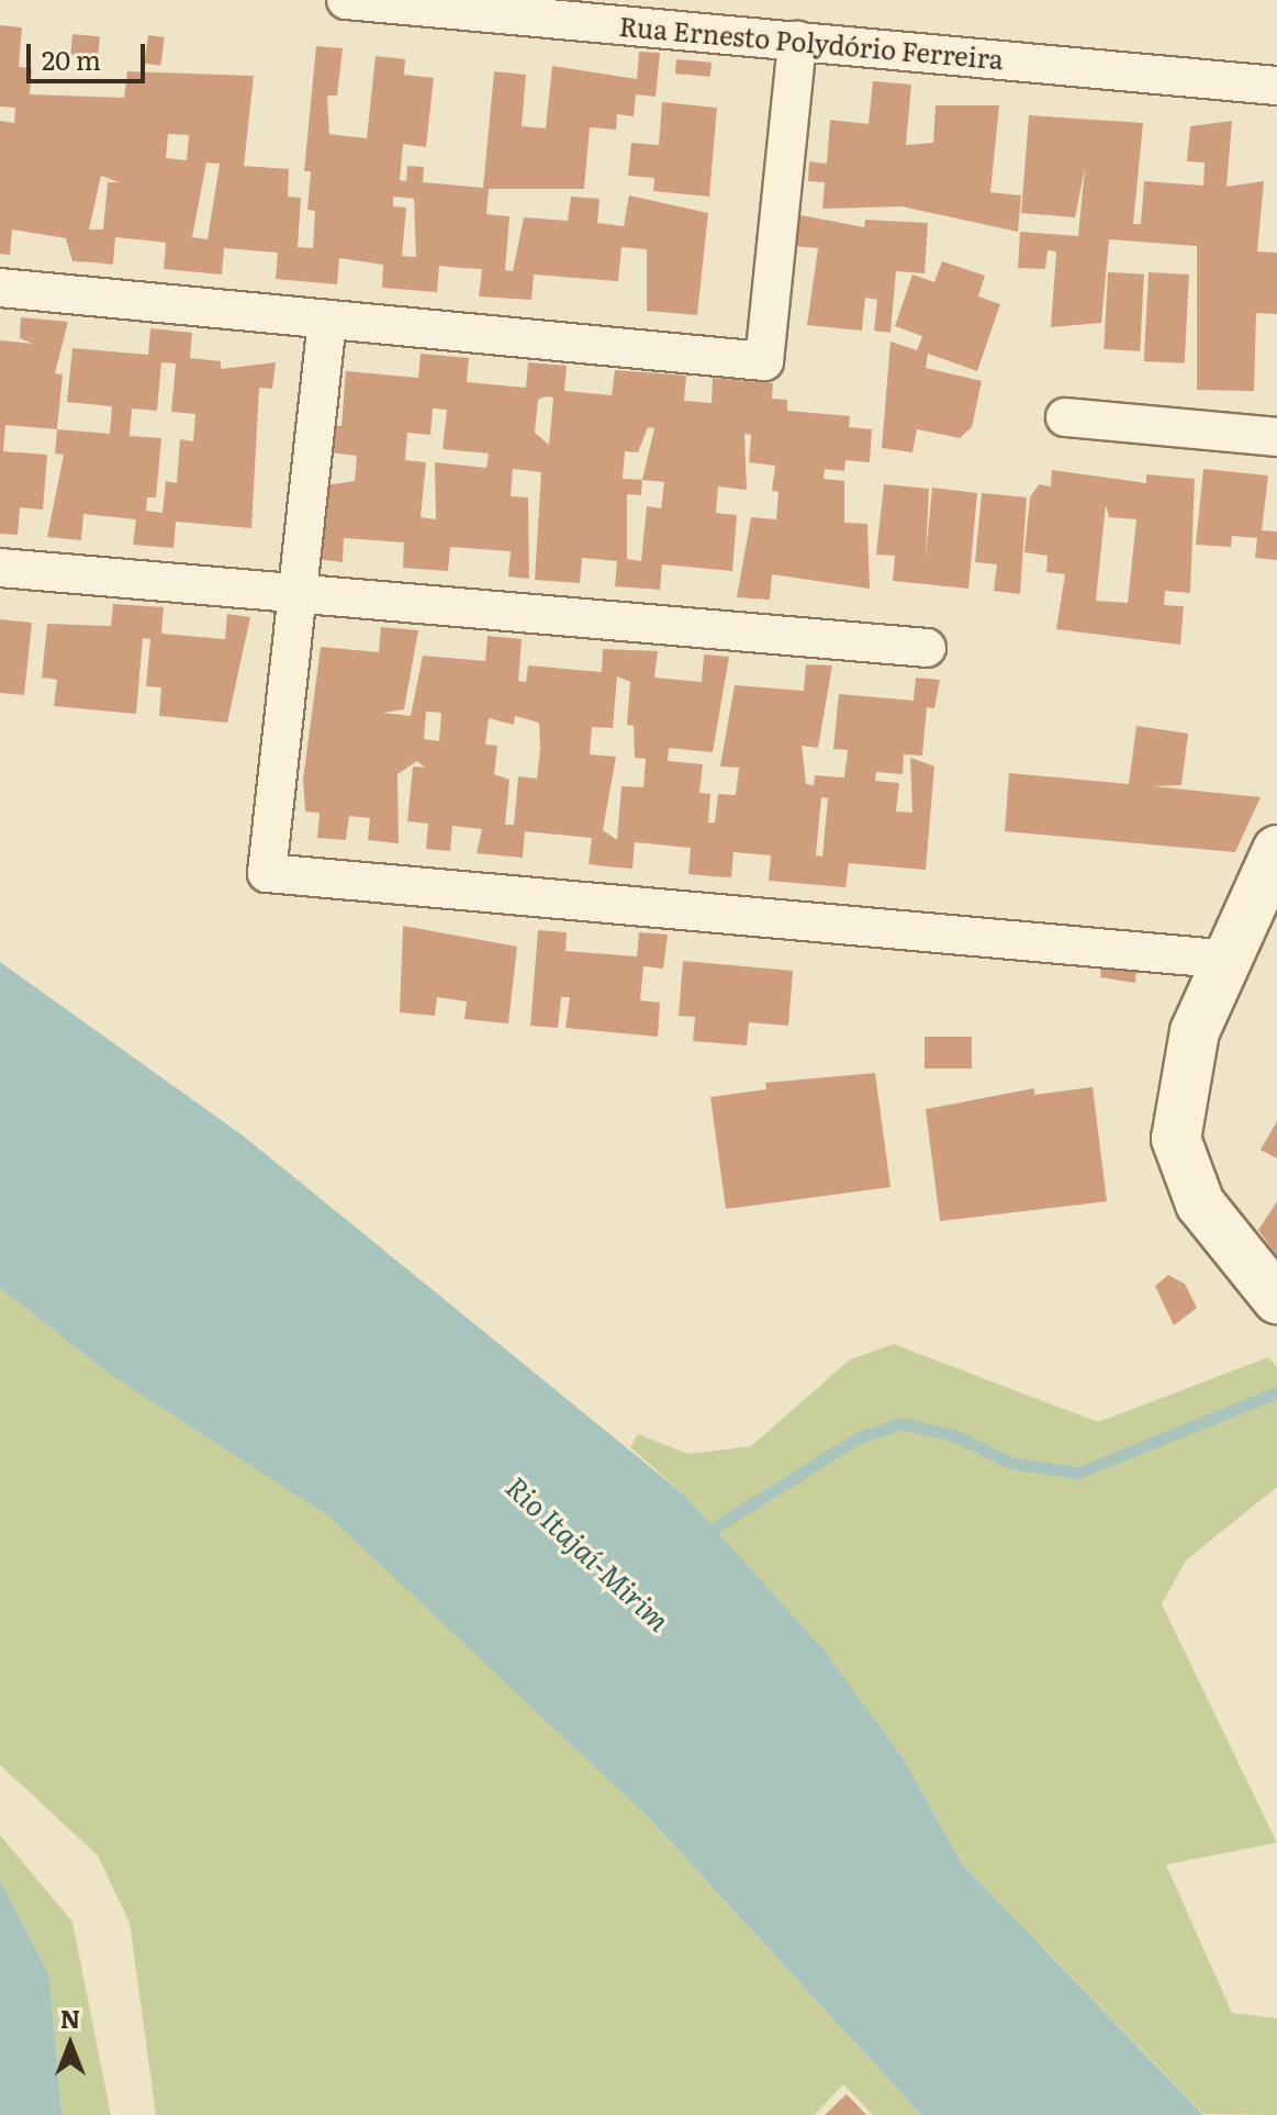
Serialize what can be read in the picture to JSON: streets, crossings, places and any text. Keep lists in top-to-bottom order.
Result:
{
  "streets": {
    "street": ["Rua Ernesto Polydório Ferreira"]
  },
  "water": ["Rio Itajaí-Mirim"],
  "scale_bar": "20 m",
  "north": "top"
}
